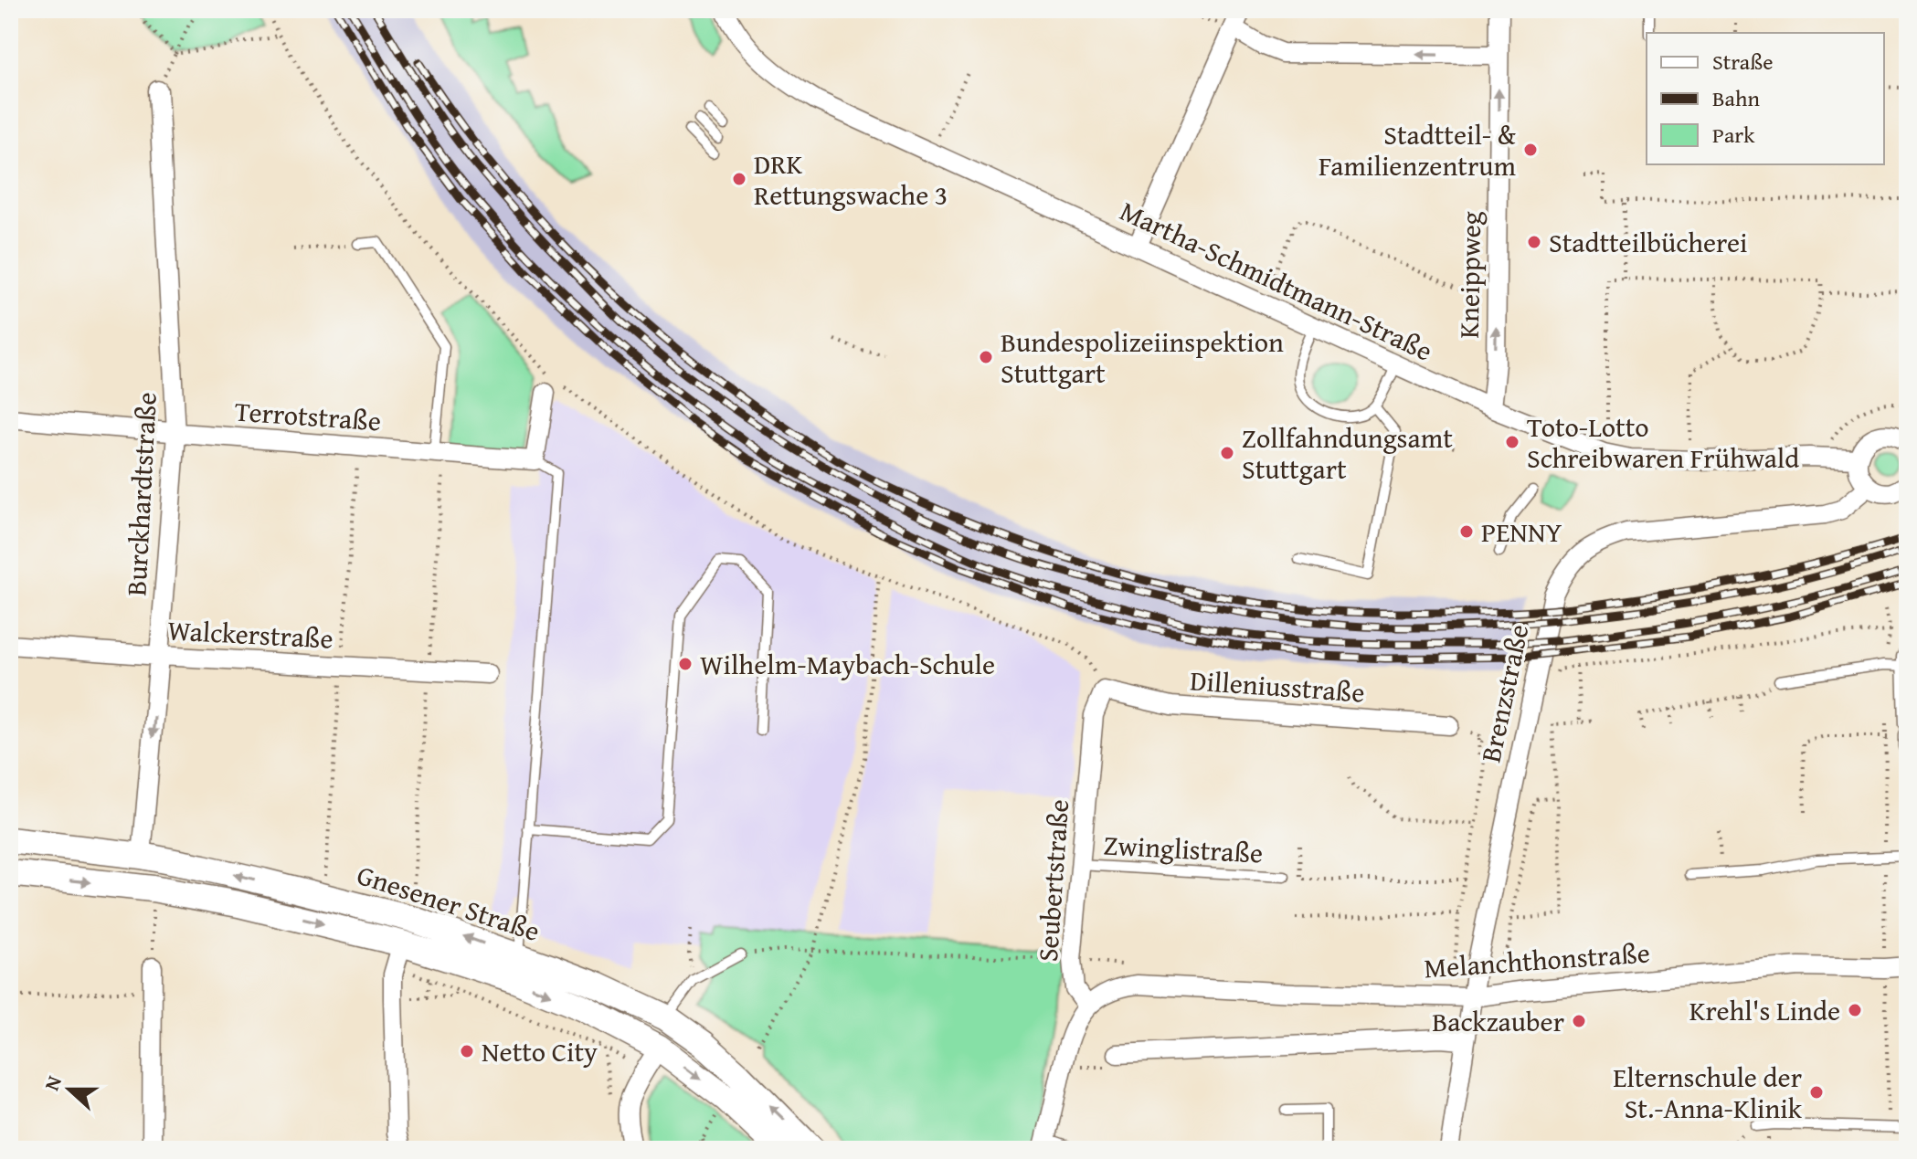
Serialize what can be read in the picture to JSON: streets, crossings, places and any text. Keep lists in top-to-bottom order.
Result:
{
  "streets": {
    "main road": ["Gnesener Straße"],
    "street": [
      "Kneippweg",
      "Martha-Schmidtmann-Straße",
      "Terrotstraße",
      "Burckhardtstraße",
      "Walckerstraße",
      "Dilleniusstraße",
      "Brenzstraße",
      "Seubertstraße",
      "Melanchthonstraße"
    ],
    "lane": ["Zwinglistraße"]
  },
  "crossings": [
    ["Kneippweg", "Martha-Schmidtmann-Straße"],
    ["Terrotstraße", "Burckhardtstraße"],
    ["Burckhardtstraße", "Walckerstraße"],
    ["Burckhardtstraße", "Gnesener Straße"],
    ["Dilleniusstraße", "Seubertstraße"],
    ["Brenzstraße", "Melanchthonstraße"],
    ["Zwinglistraße", "Seubertstraße"],
    ["Seubertstraße", "Melanchthonstraße"]
  ],
  "one_way": ["Kneippweg"],
  "places": [
    "Stadtteil- & Familienzentrum",
    "DRK Rettungswache 3",
    "Stadtteilbücherei",
    "Bundespolizeiinspektion Stuttgart",
    "Toto-Lotto Schreibwaren Frühwald",
    "Zollfahndungsamt Stuttgart",
    "PENNY",
    "Wilhelm-Maybach-Schule",
    "Krehl's Linde",
    "Backzauber",
    "Netto City",
    "Elternschule der St.-Anna-Klinik"
  ],
  "legend": ["Straße", "Bahn", "Park"],
  "north": "left"
}
